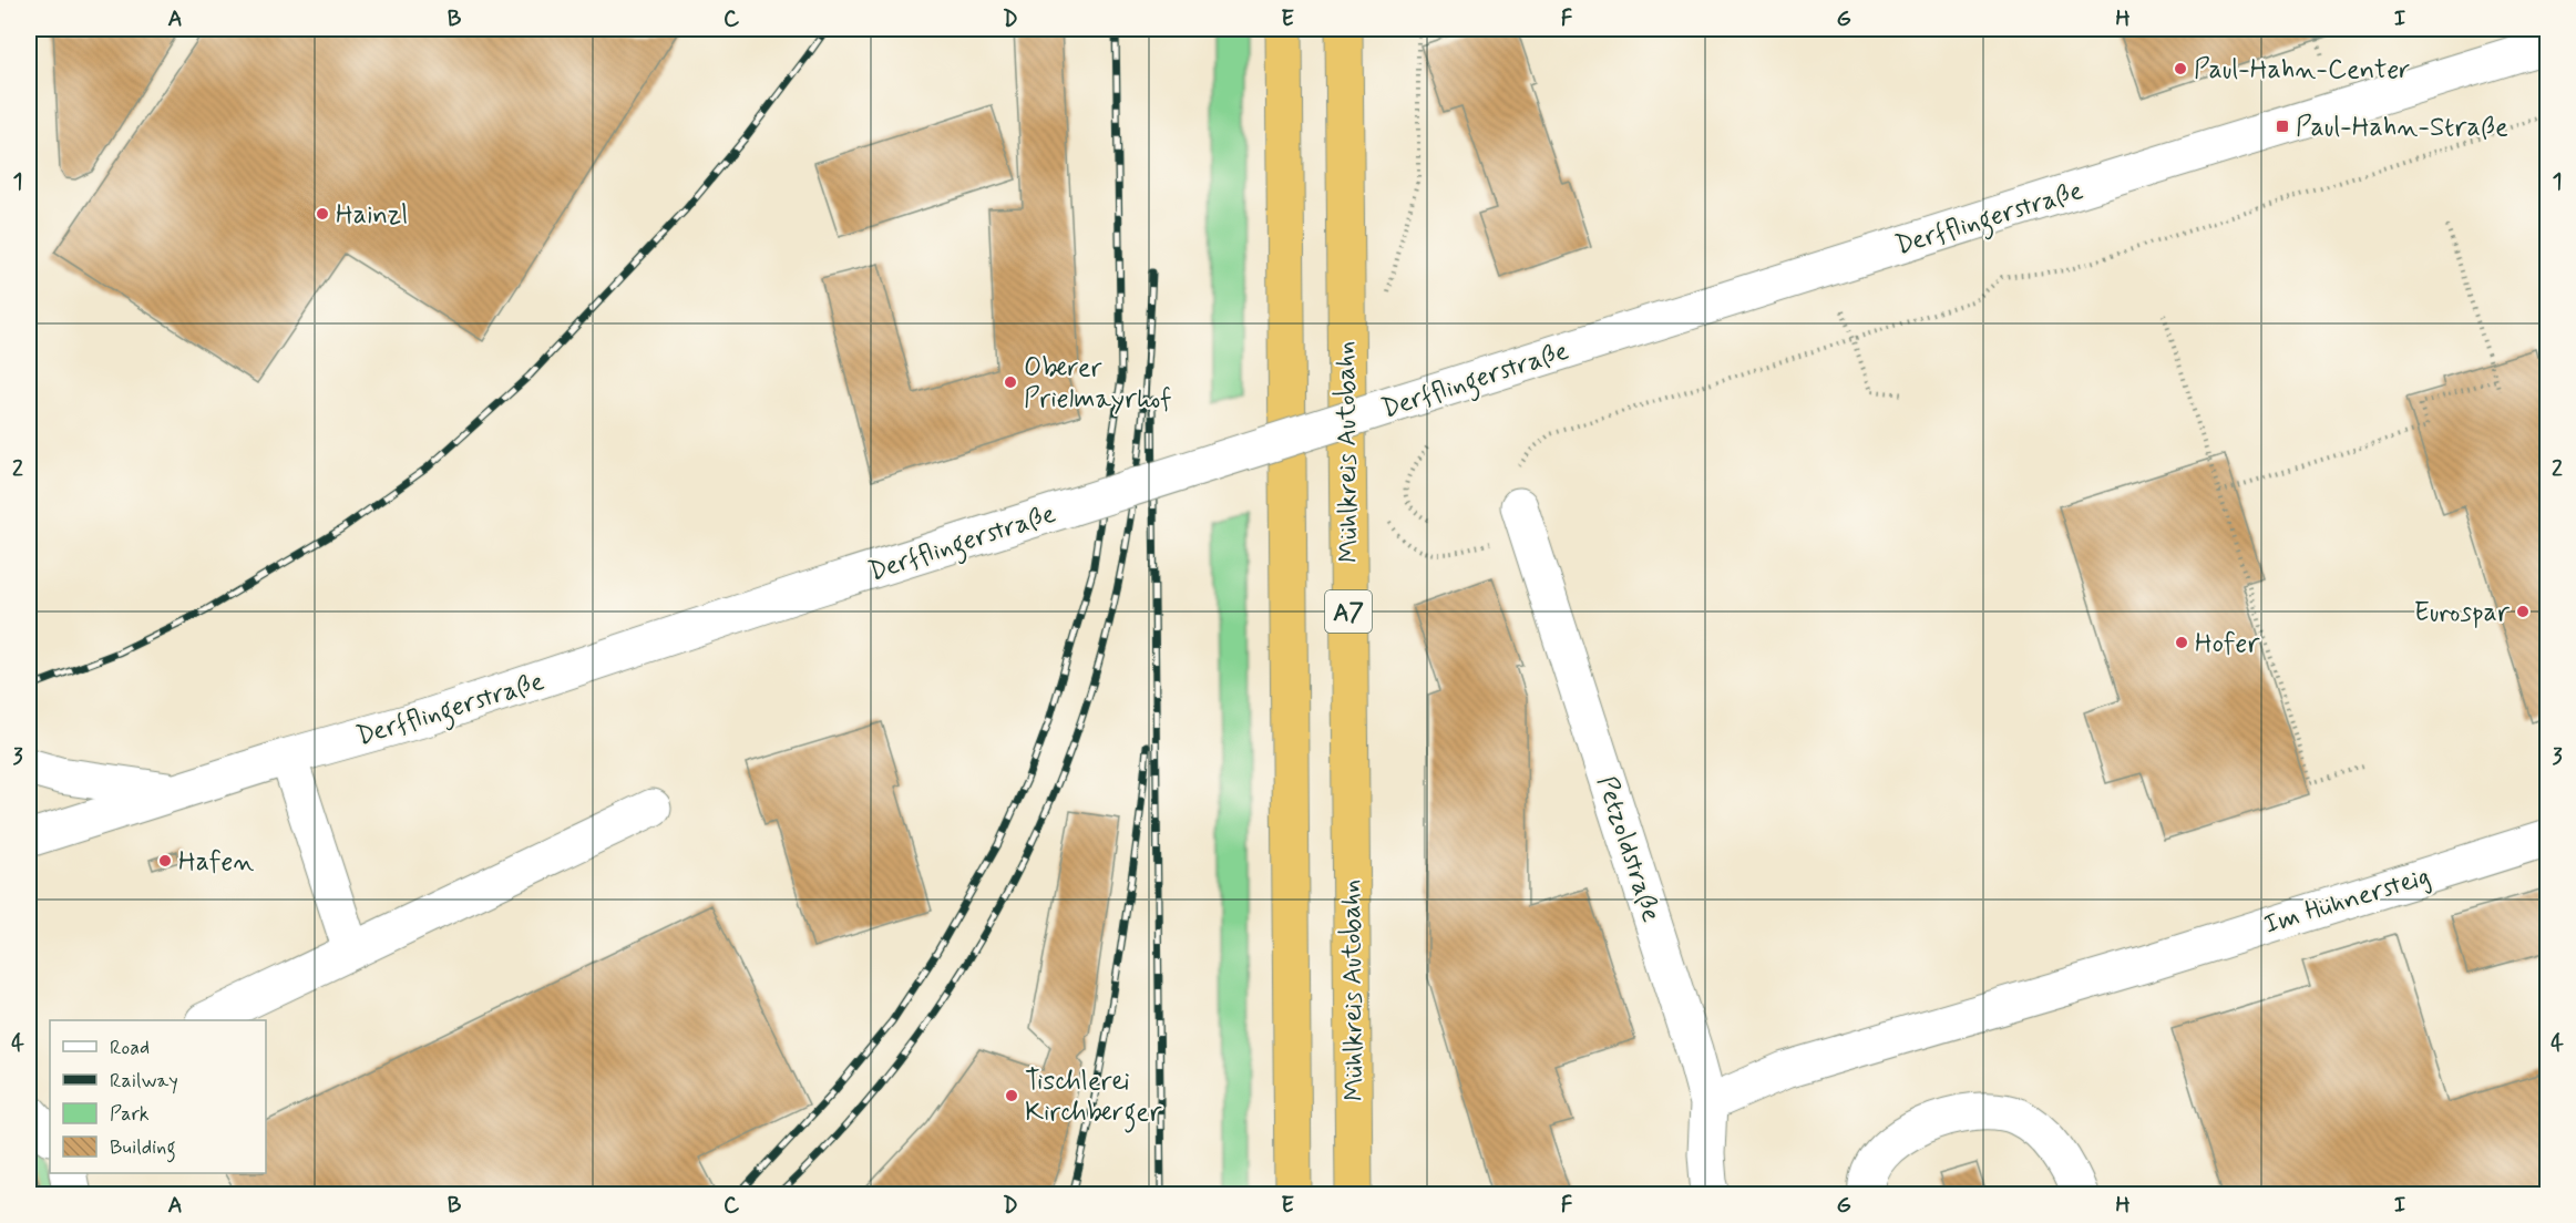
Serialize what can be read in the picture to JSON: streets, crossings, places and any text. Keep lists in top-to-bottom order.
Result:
{
  "streets": {
    "highway": ["Mühlkreis Autobahn", "A7"],
    "street": ["Derfflingerstraße", "Petzoldstraße", "Im Hühnersteig"]
  },
  "crossings": [
    ["Petzoldstraße", "Im Hühnersteig"]
  ],
  "places": {
    "other": [
      "Paul-Hahn-Center",
      "Hainzl",
      "Oberer Prielmayrhof",
      "Eurospar",
      "Hofer",
      "Hafen",
      "Tischlerei Kirchberger"
    ],
    "transit": ["Paul-Hahn-Straße"]
  },
  "legend": [
    "Road",
    "Railway",
    "Park",
    "Building"
  ],
  "grid": {
    "columns": [
      "A",
      "B",
      "C",
      "D",
      "E",
      "F",
      "G",
      "H",
      "I"
    ],
    "rows": [
      "1",
      "2",
      "3",
      "4"
    ]
  }
}
